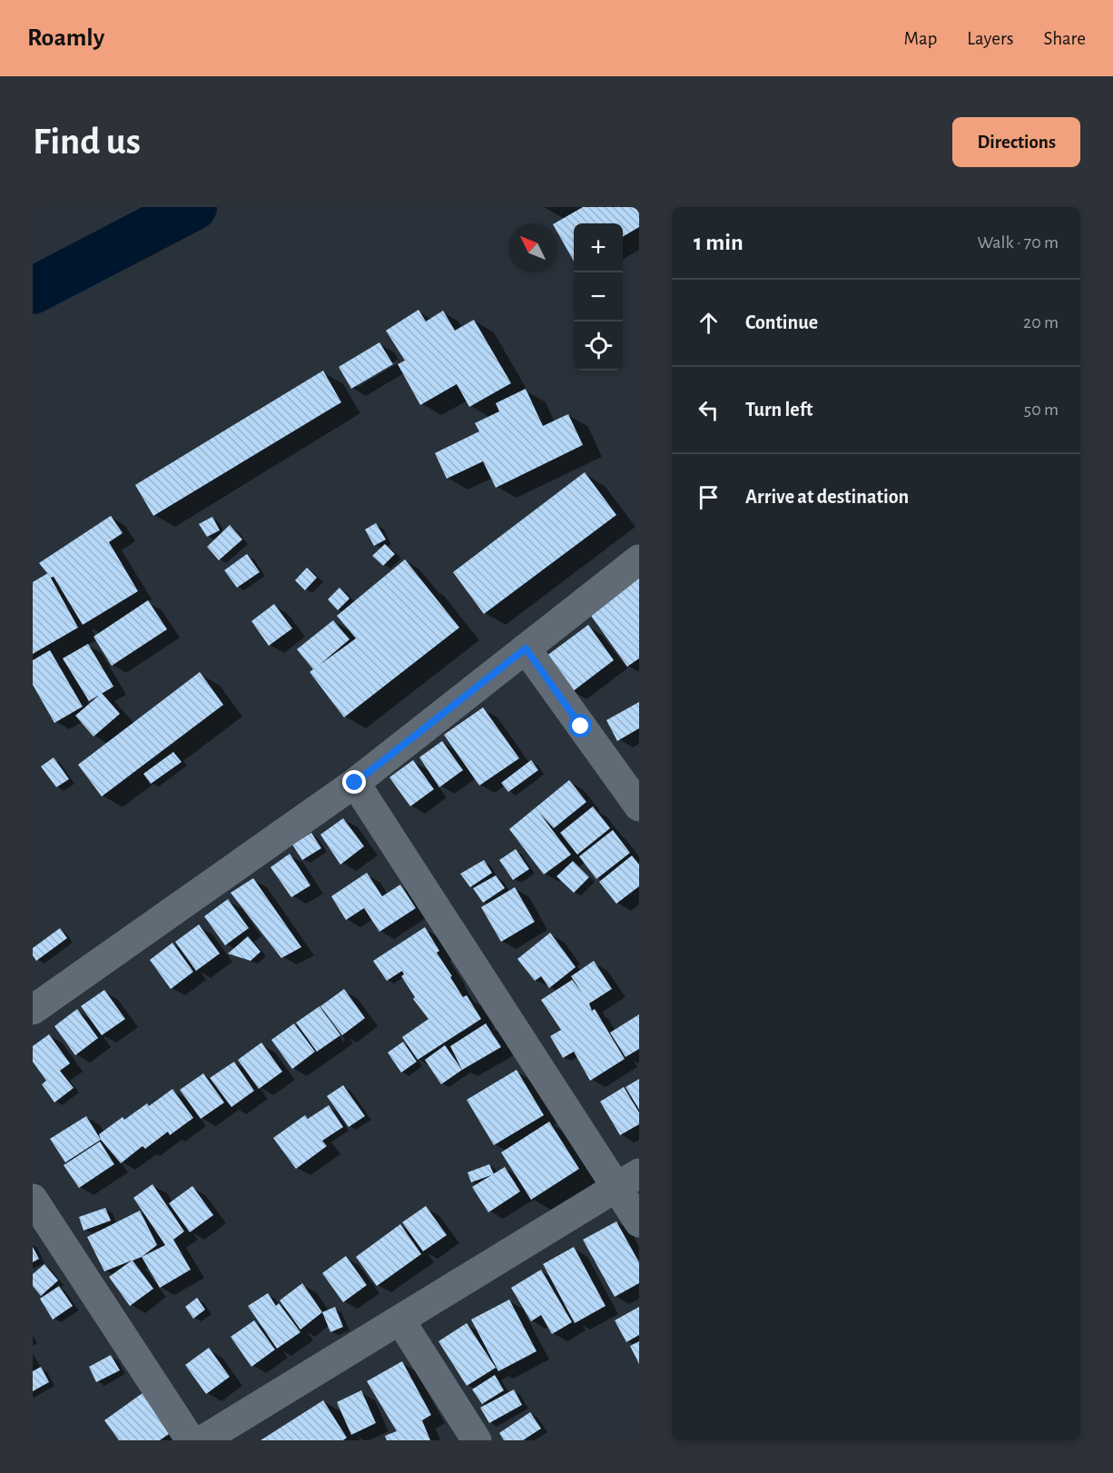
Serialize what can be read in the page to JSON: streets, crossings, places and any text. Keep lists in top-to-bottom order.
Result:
{
  "north": "top left",
  "page": {
    "header": "Roamly",
    "nav": ["Map", "Layers", "Share"],
    "buttons": "Directions",
    "title": "Find us",
    "heading": ["1 min", "Walk · 70 m"],
    "map_buttons": ["+", "−"],
    "list": [
      ["Continue", "20 m"],
      ["Turn left", "50 m"],
      "Arrive at destination"
    ]
  }
}
